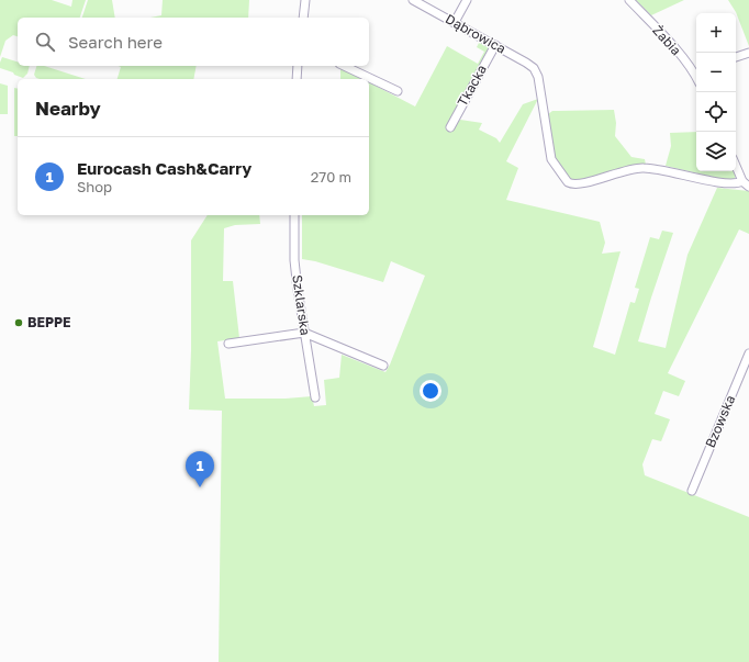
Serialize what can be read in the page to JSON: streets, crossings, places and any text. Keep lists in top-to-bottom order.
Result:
{
  "streets": {
    "street": [
      "Dąbrowica",
      "Żabia",
      "Tkacka",
      "Szklarska",
      "Bzowska"
    ]
  },
  "crossings": [
    ["Dąbrowica", "Tkacka"]
  ],
  "places": ["BEPPE"],
  "page": {
    "map_buttons": ["+", "−"],
    "search": "Search here",
    "heading": "Nearby",
    "list": [
      {
        "mark": "1",
        "name": "Eurocash Cash&Carry",
        "note": "Shop",
        "value": "270 m"
      }
    ],
    "pins": "1"
  }
}
